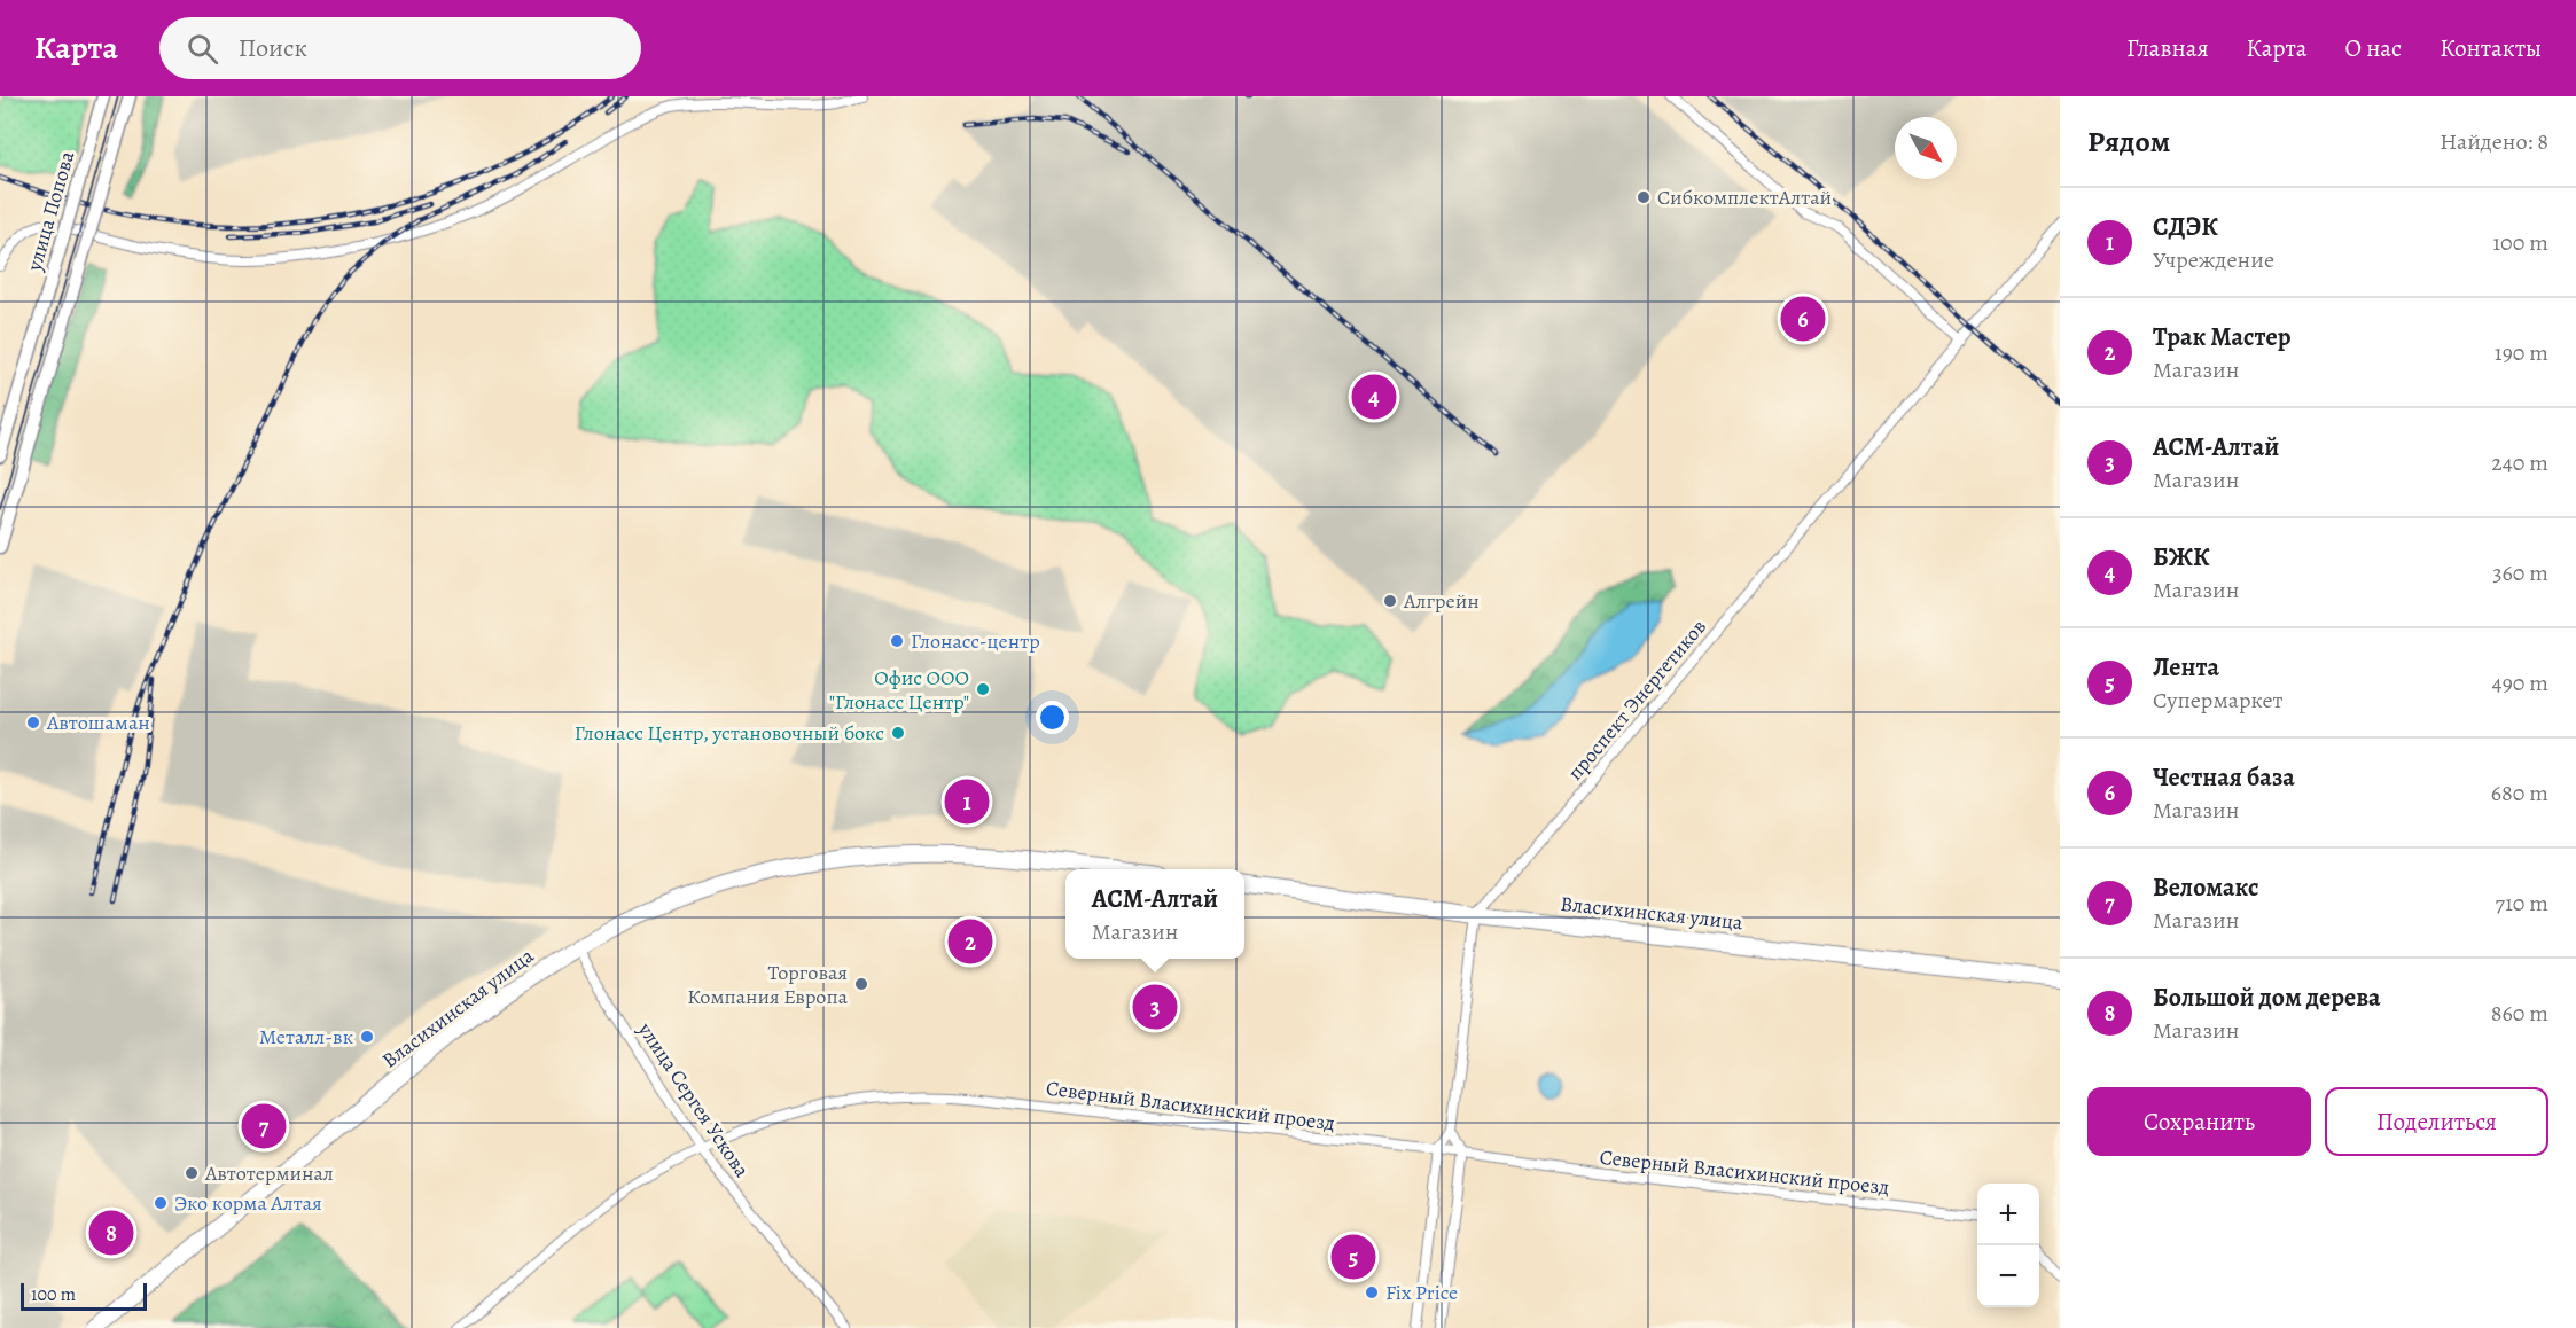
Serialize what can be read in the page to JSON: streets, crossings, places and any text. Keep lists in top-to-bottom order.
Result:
{
  "streets": {
    "highway": ["Власихинская улица"],
    "main road": ["улица Попова"],
    "street": ["проспект Энергетиков", "улица Сергея Ускова", "Северный Власихинский проезд"]
  },
  "crossings": [
    ["проспект Энергетиков", "Власихинская улица"],
    ["Власихинская улица", "улица Сергея Ускова"],
    ["улица Сергея Ускова", "Северный Власихинский проезд"]
  ],
  "places": [
    "СибкомплектАлтай",
    "Алгрейн",
    "Глонасс-центр",
    "Офис ООО \"Глонасс Центр\"",
    "Автошаман",
    "Глонасс Центр, установочный бокс",
    "Торговая Компания Европа",
    "Металл-вк",
    "Автотерминал",
    "Эко корма Алтая",
    "Fix Price"
  ],
  "scale_bar": "100 m",
  "north": "bottom right",
  "page": {
    "header": "Карта",
    "search": "Поиск",
    "nav": [
      "Главная",
      "Карта",
      "О нас",
      "Контакты"
    ],
    "heading": ["Рядом", "Найдено: 8"],
    "list": [
      {
        "mark": "1",
        "name": "СДЭК",
        "note": "Учреждение",
        "value": "100 m"
      },
      {
        "mark": "2",
        "name": "Трак Мастер",
        "note": "Магазин",
        "value": "190 m"
      },
      {
        "mark": "3",
        "name": "АСМ-Алтай",
        "note": "Магазин",
        "value": "240 m"
      },
      {
        "mark": "4",
        "name": "БЖК",
        "note": "Магазин",
        "value": "360 m"
      },
      {
        "mark": "5",
        "name": "Лента",
        "note": "Супермаркет",
        "value": "490 m"
      },
      {
        "mark": "6",
        "name": "Честная база",
        "note": "Магазин",
        "value": "680 m"
      },
      {
        "mark": "7",
        "name": "Веломакс",
        "note": "Магазин",
        "value": "710 m"
      },
      {
        "mark": "8",
        "name": "Большой дом дерева",
        "note": "Магазин",
        "value": "860 m"
      }
    ],
    "pins": [
      "6",
      "4",
      "1",
      "2",
      "3",
      "7",
      "8",
      "5"
    ],
    "popup": ["АСМ-Алтай", "Магазин"],
    "buttons": ["Сохранить", "Поделиться"],
    "map_buttons": ["+", "−"],
    "scale": "100 m"
  }
}
